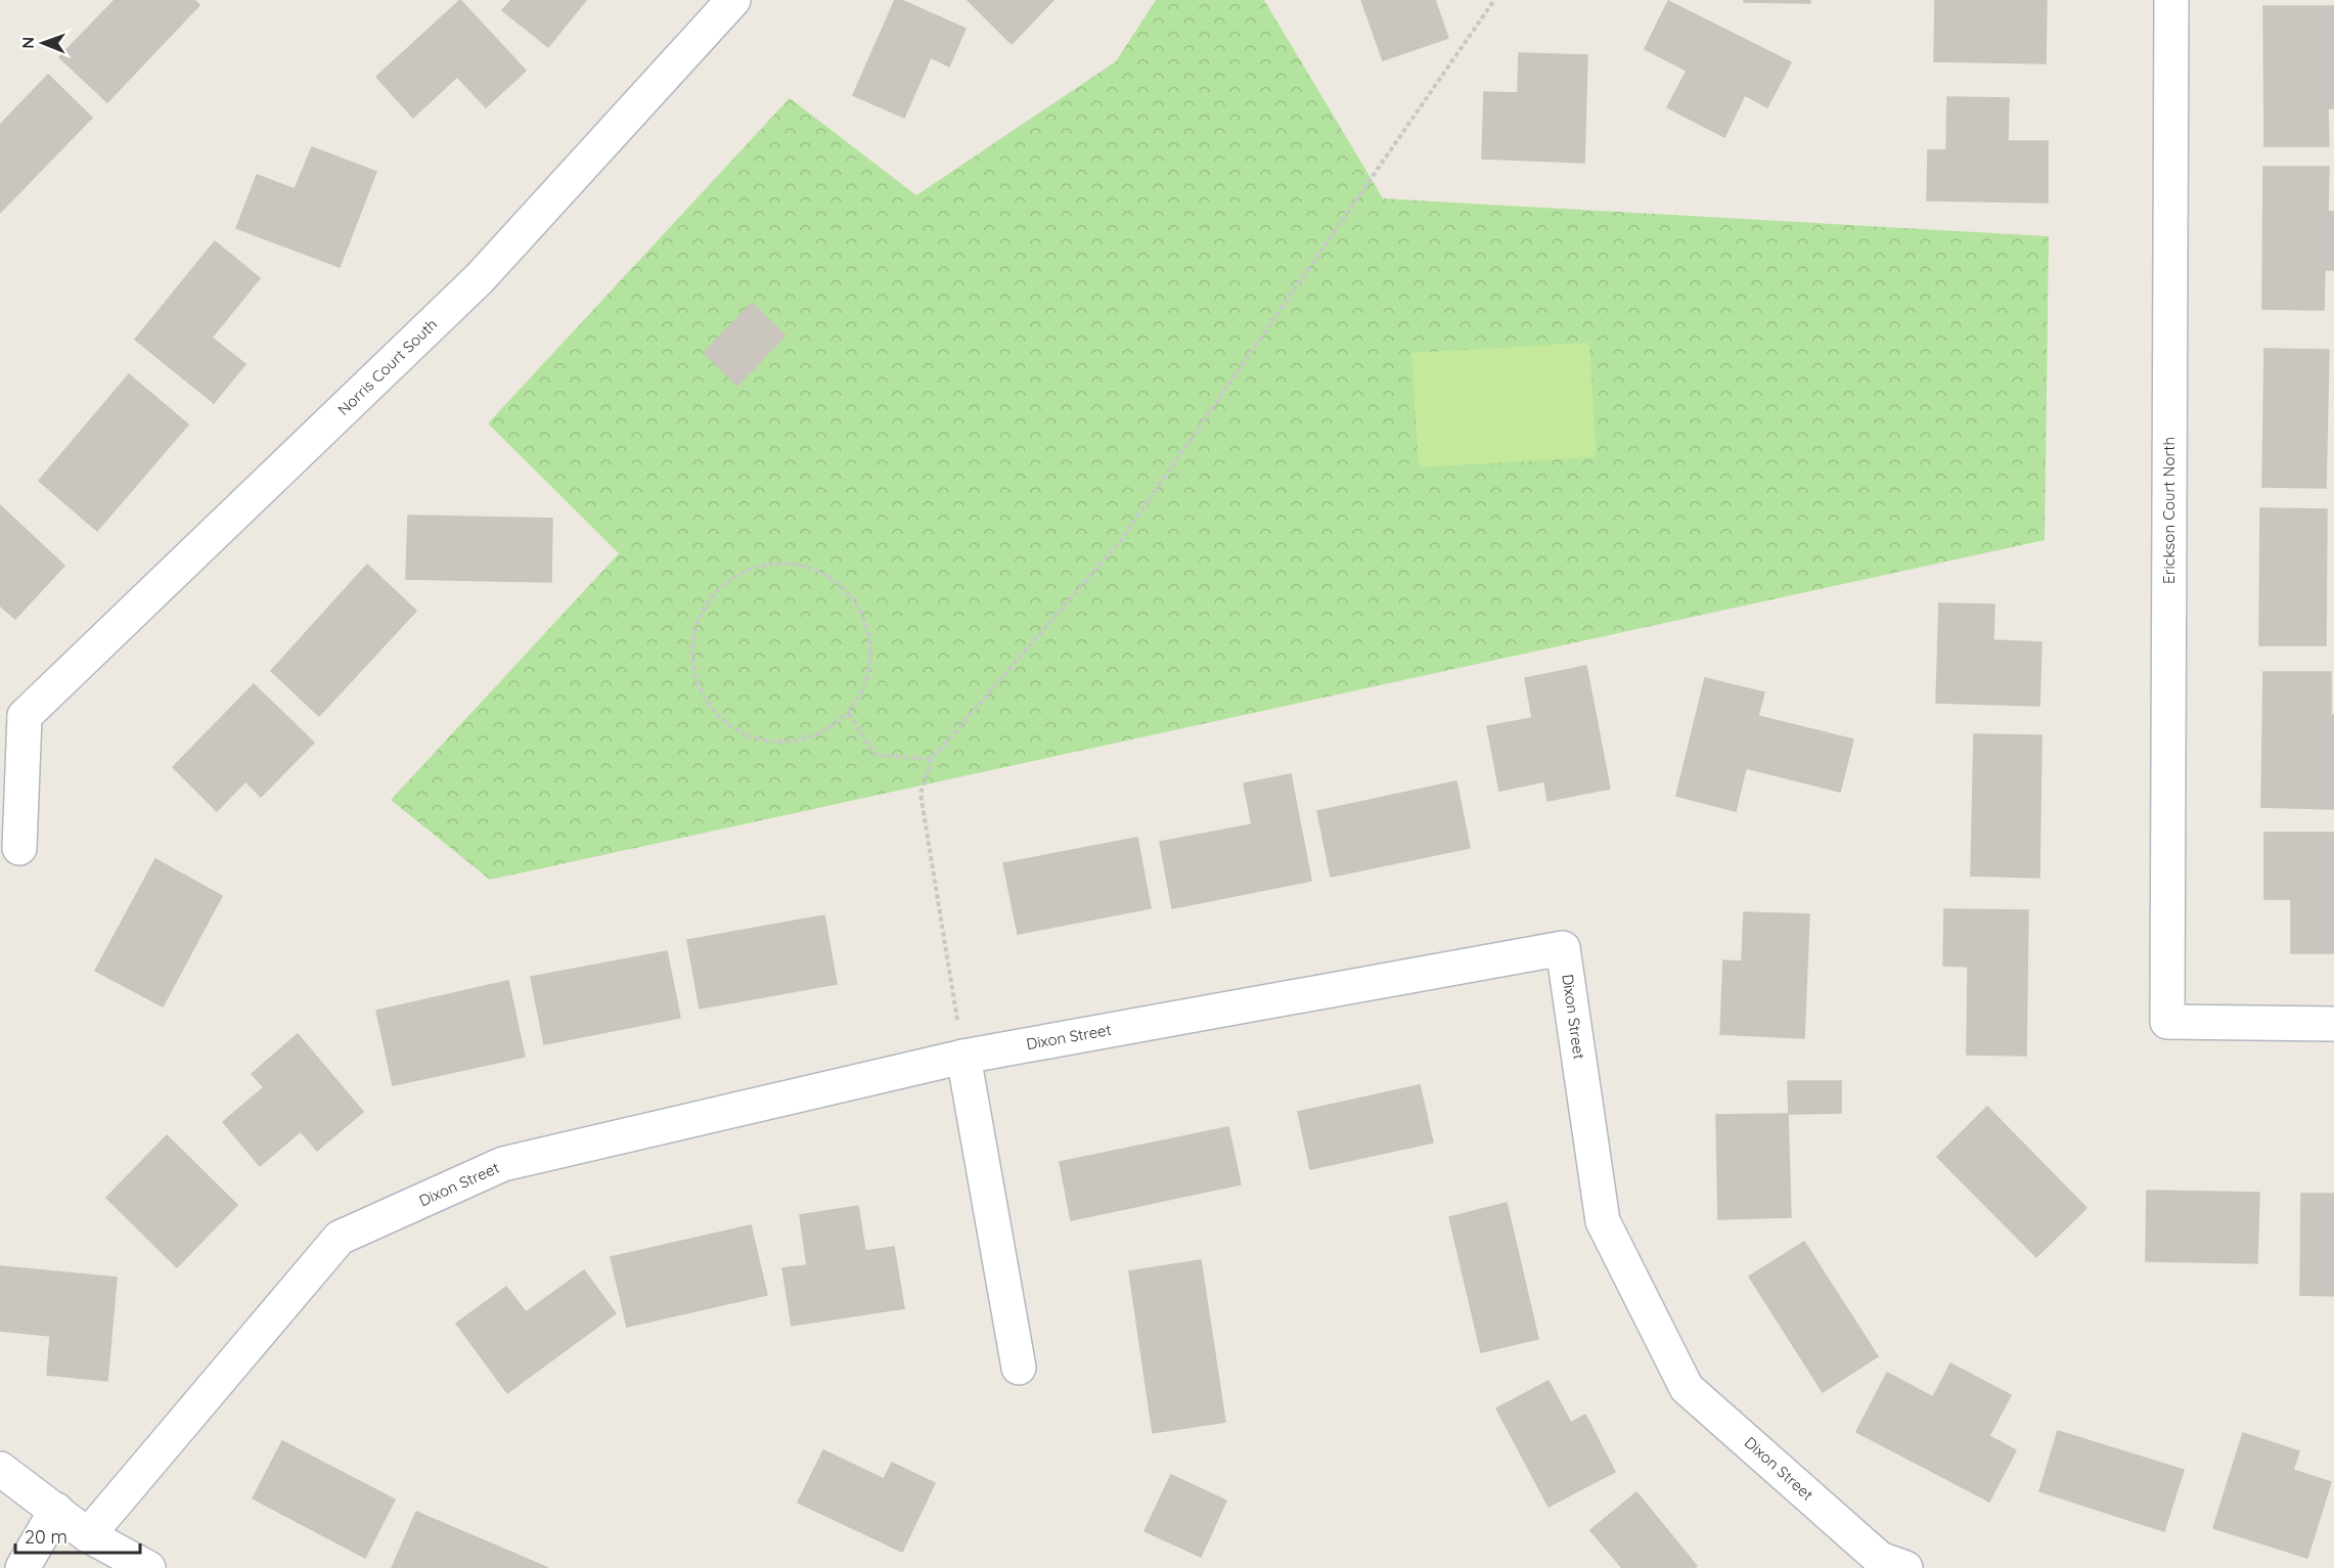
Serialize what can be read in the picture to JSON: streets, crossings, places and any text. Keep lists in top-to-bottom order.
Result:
{
  "streets": {
    "street": ["Norris Court South", "Erickson Court North", "Dixon Street"]
  },
  "scale_bar": "20 m",
  "north": "left"
}
